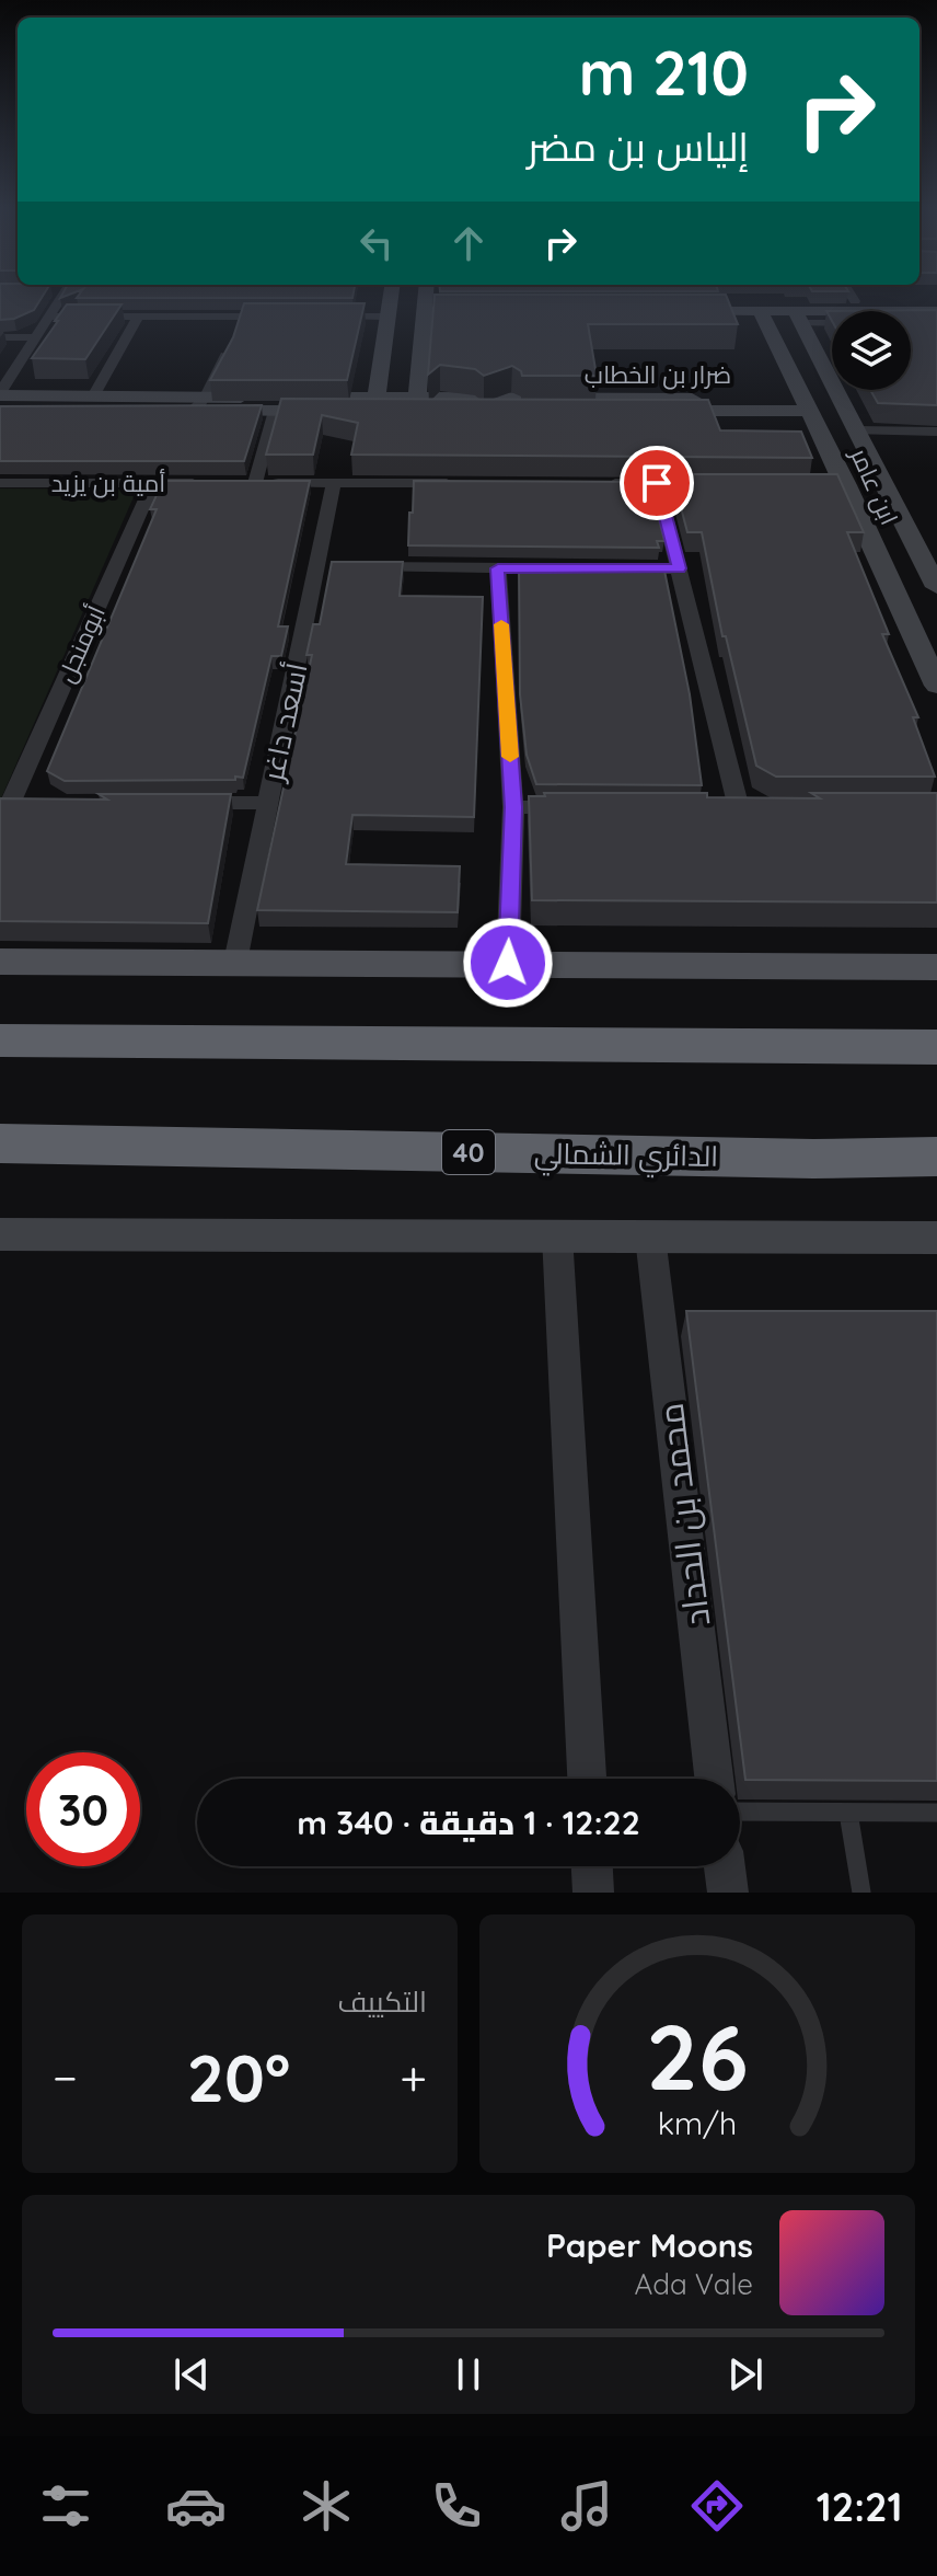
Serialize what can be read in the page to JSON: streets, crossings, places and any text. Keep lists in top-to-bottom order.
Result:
{
  "streets": {
    "highway": ["40", "الدائري الشمالي"],
    "street": [
      "ضرار بن الخطاب",
      "أمية بن يزيد",
      "ابن عامر",
      "أبومنجل",
      "أسعد داغر",
      "محمد بن الحداد"
    ]
  },
  "crossings": [
    ["ضرار بن الخطاب", "ابن عامر"],
    ["أمية بن يزيد", "أبومنجل"]
  ],
  "page": {
    "turn": ["210 m", "إلياس بن مضر"],
    "limit": "30",
    "trip": "12:22 · 1 دقيقة · 340 m",
    "tile": "التكييف",
    "heat": ["−", "20°", "+"],
    "song": ["Paper Moons", "Ada Vale"],
    "tabs": "12:21",
    "gauge": ["26", "km/h"]
  }
}
